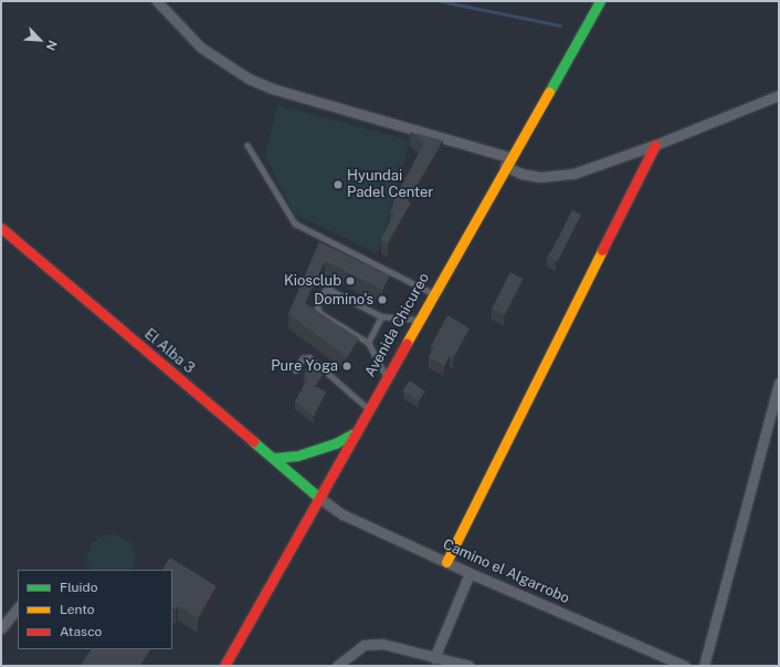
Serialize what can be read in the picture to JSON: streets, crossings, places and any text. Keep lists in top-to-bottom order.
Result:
{
  "streets": {
    "street": ["Avenida Chicureo", "El Alba 3", "Camino el Algarrobo"]
  },
  "crossings": [
    ["Avenida Chicureo", "El Alba 3"],
    ["Avenida Chicureo", "Camino el Algarrobo"],
    ["El Alba 3", "Camino el Algarrobo"]
  ],
  "places": [
    "Hyundai Padel Center",
    "Kiosclub",
    "Domino's",
    "Pure Yoga"
  ],
  "legend": ["Fluido", "Lento", "Atasco"],
  "north": "bottom right"
}
